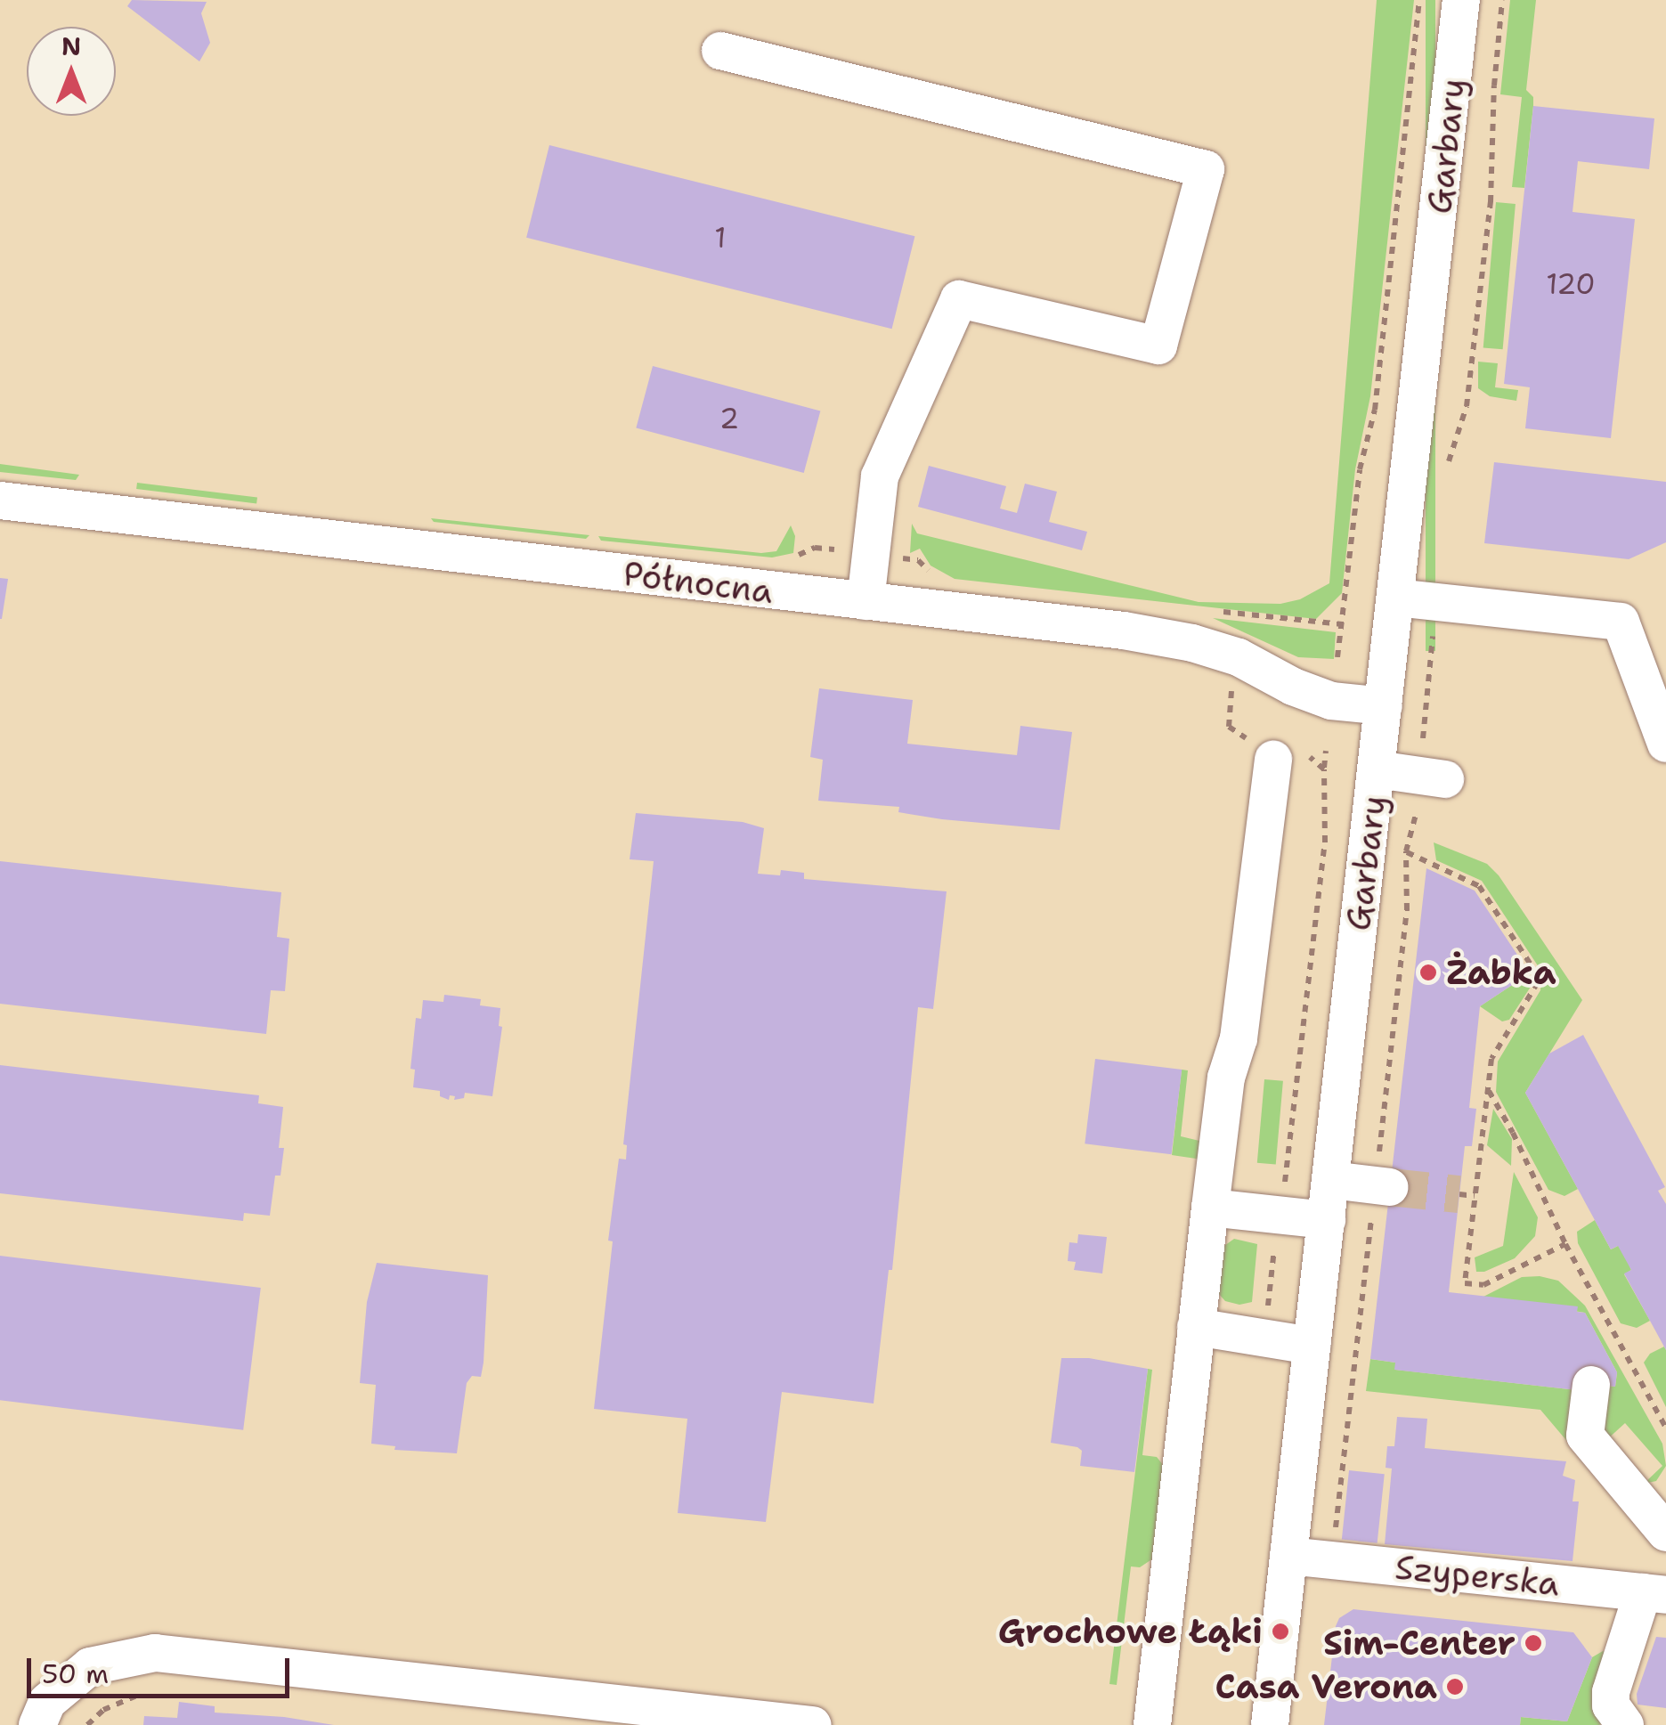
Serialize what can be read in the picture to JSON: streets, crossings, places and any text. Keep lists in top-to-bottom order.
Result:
{
  "streets": {
    "street": ["Garbary", "Północna", "Szyperska"]
  },
  "crossings": [
    ["Garbary", "Północna"],
    ["Garbary", "Szyperska"]
  ],
  "places": [
    "Żabka",
    "Grochowe Łąki",
    "Sim-Center",
    "Casa Verona"
  ],
  "house_numbers": ["1", "120", "2"],
  "scale_bar": "50 m",
  "north": "top"
}
